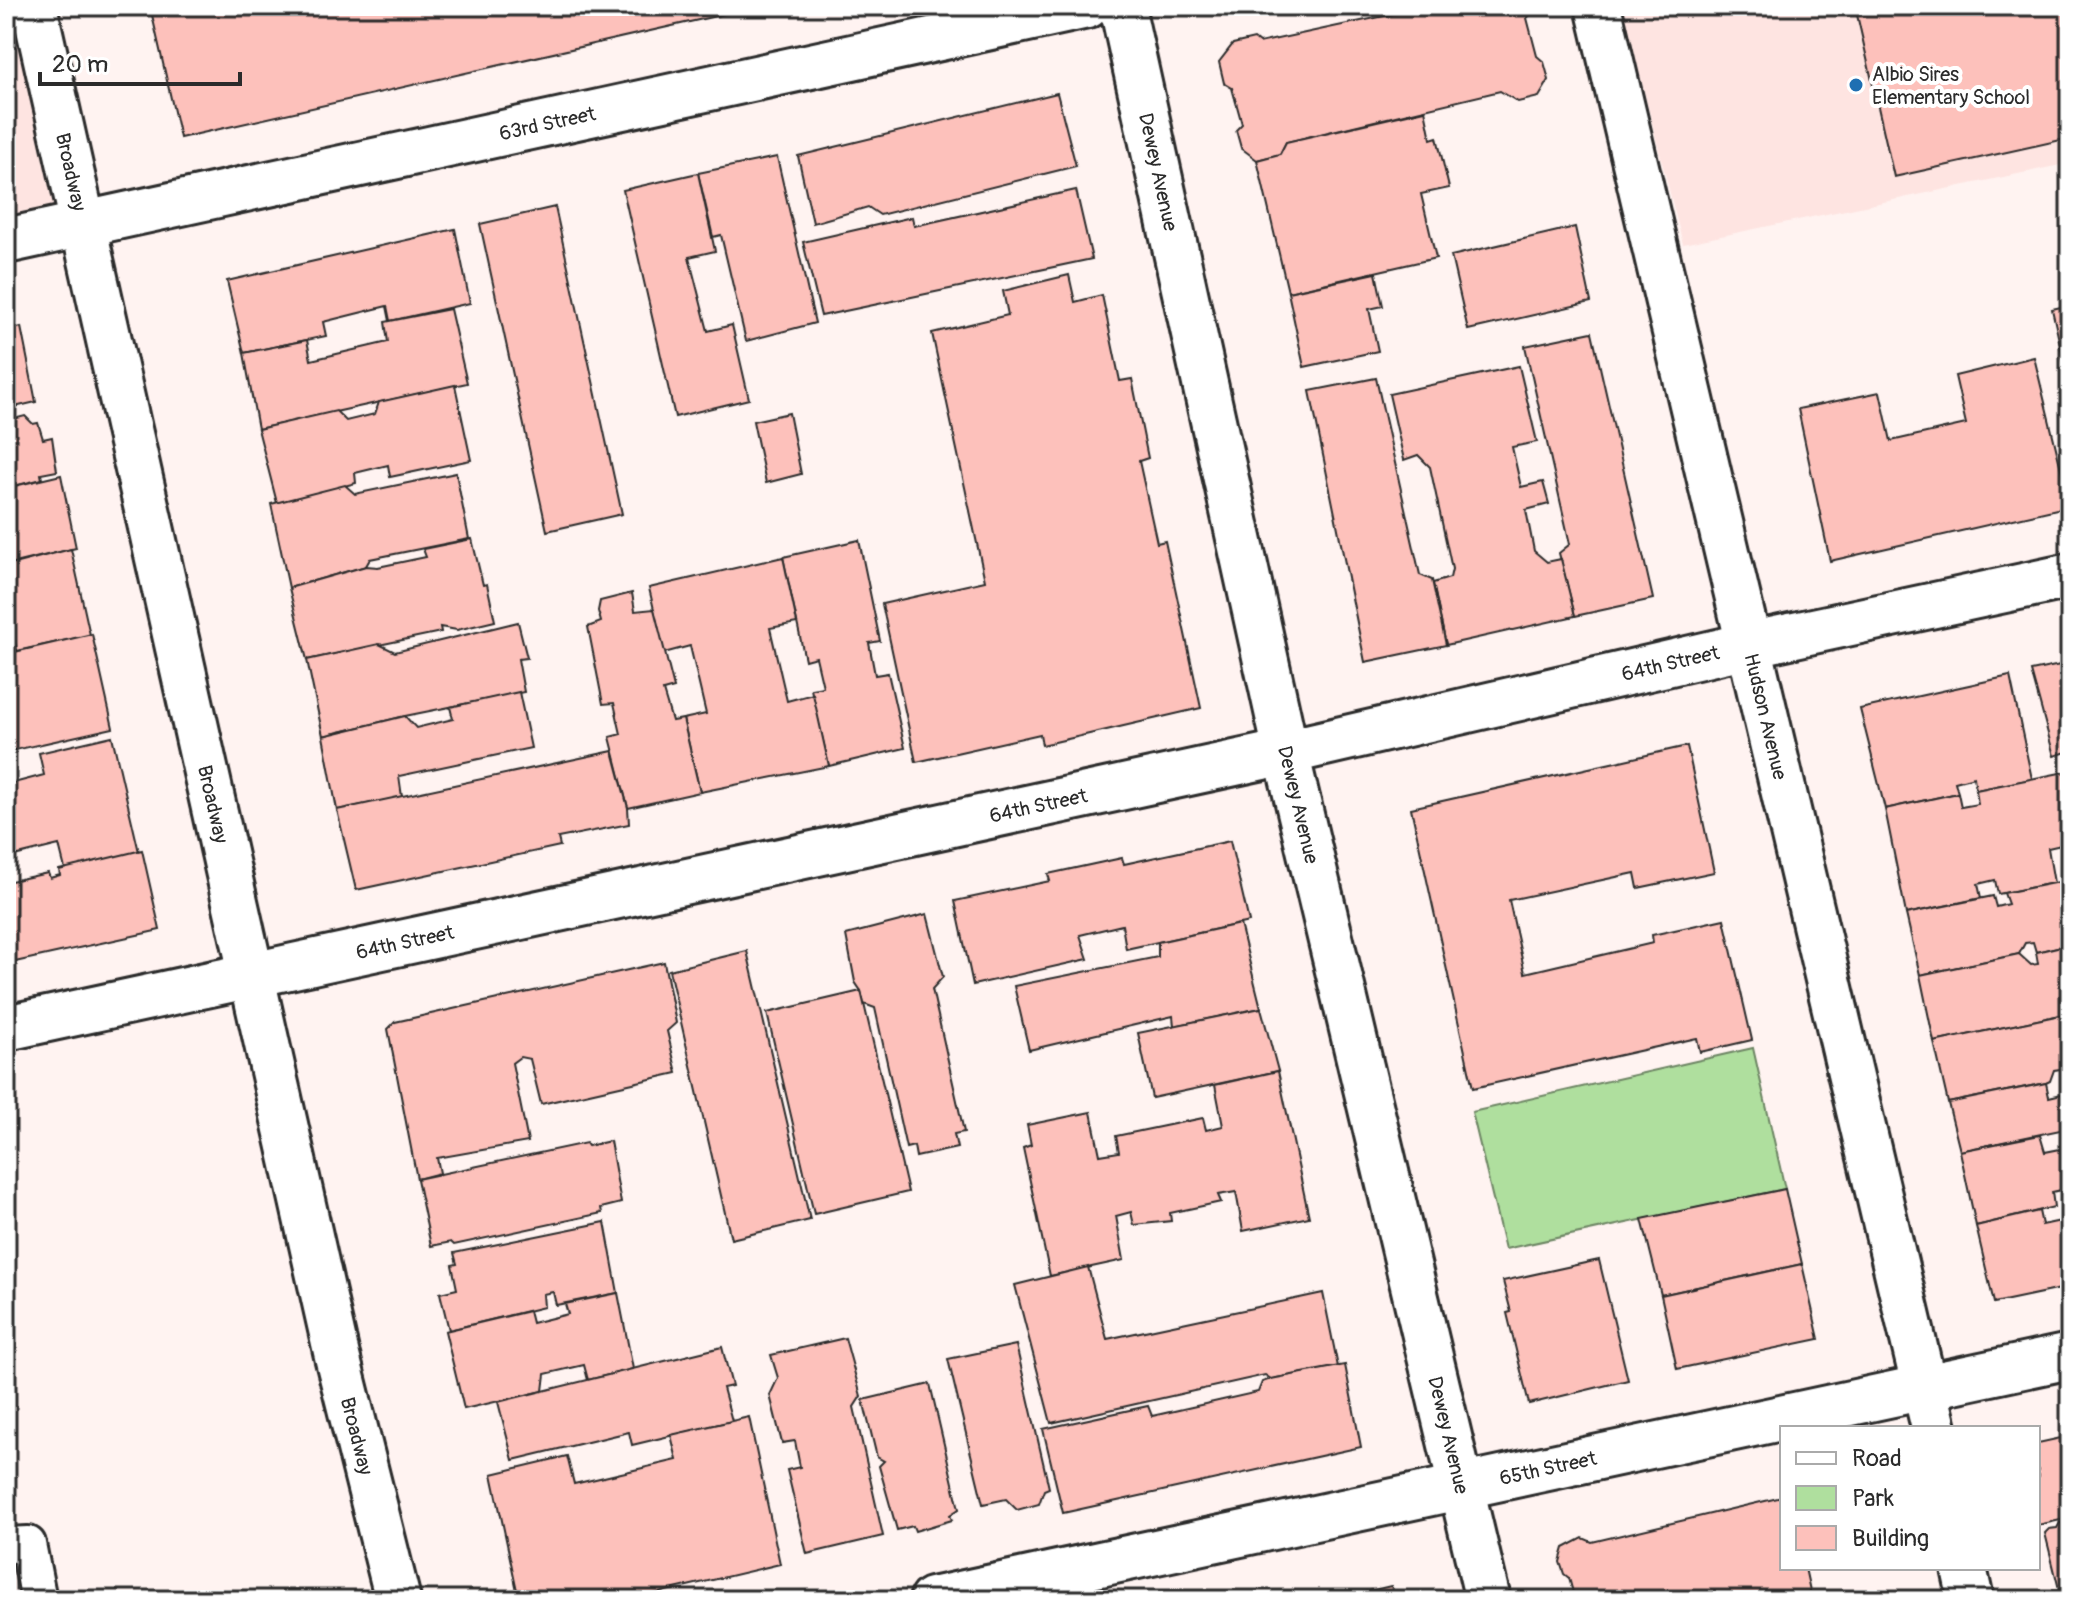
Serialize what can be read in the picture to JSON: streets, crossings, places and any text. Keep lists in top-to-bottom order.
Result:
{
  "streets": {
    "street": [
      "63rd Street",
      "Broadway",
      "Dewey Avenue",
      "64th Street",
      "Hudson Avenue",
      "65th Street"
    ]
  },
  "crossings": [
    ["63rd Street", "Broadway"],
    ["Broadway", "64th Street"],
    ["Dewey Avenue", "64th Street"],
    ["Dewey Avenue", "65th Street"],
    ["64th Street", "Hudson Avenue"],
    ["Hudson Avenue", "65th Street"]
  ],
  "places": ["Albio Sires Elementary School"],
  "legend": ["Road", "Park", "Building"],
  "scale_bar": "20 m"
}
